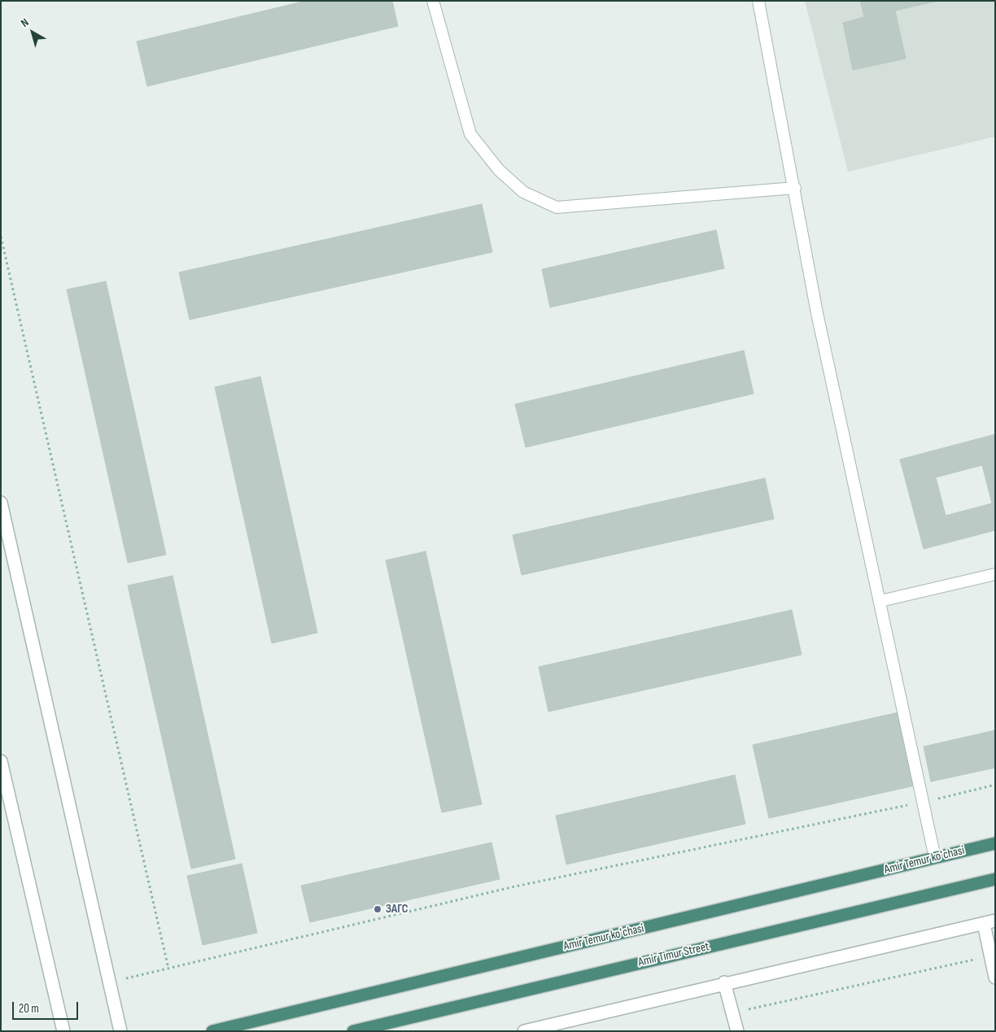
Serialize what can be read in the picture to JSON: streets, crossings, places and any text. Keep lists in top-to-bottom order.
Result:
{
  "streets": {
    "highway": ["Amir Temur koʻchasi", "Amir Timur Street"]
  },
  "places": ["ЗАГС"],
  "scale_bar": "20 m",
  "north": "top left"
}
